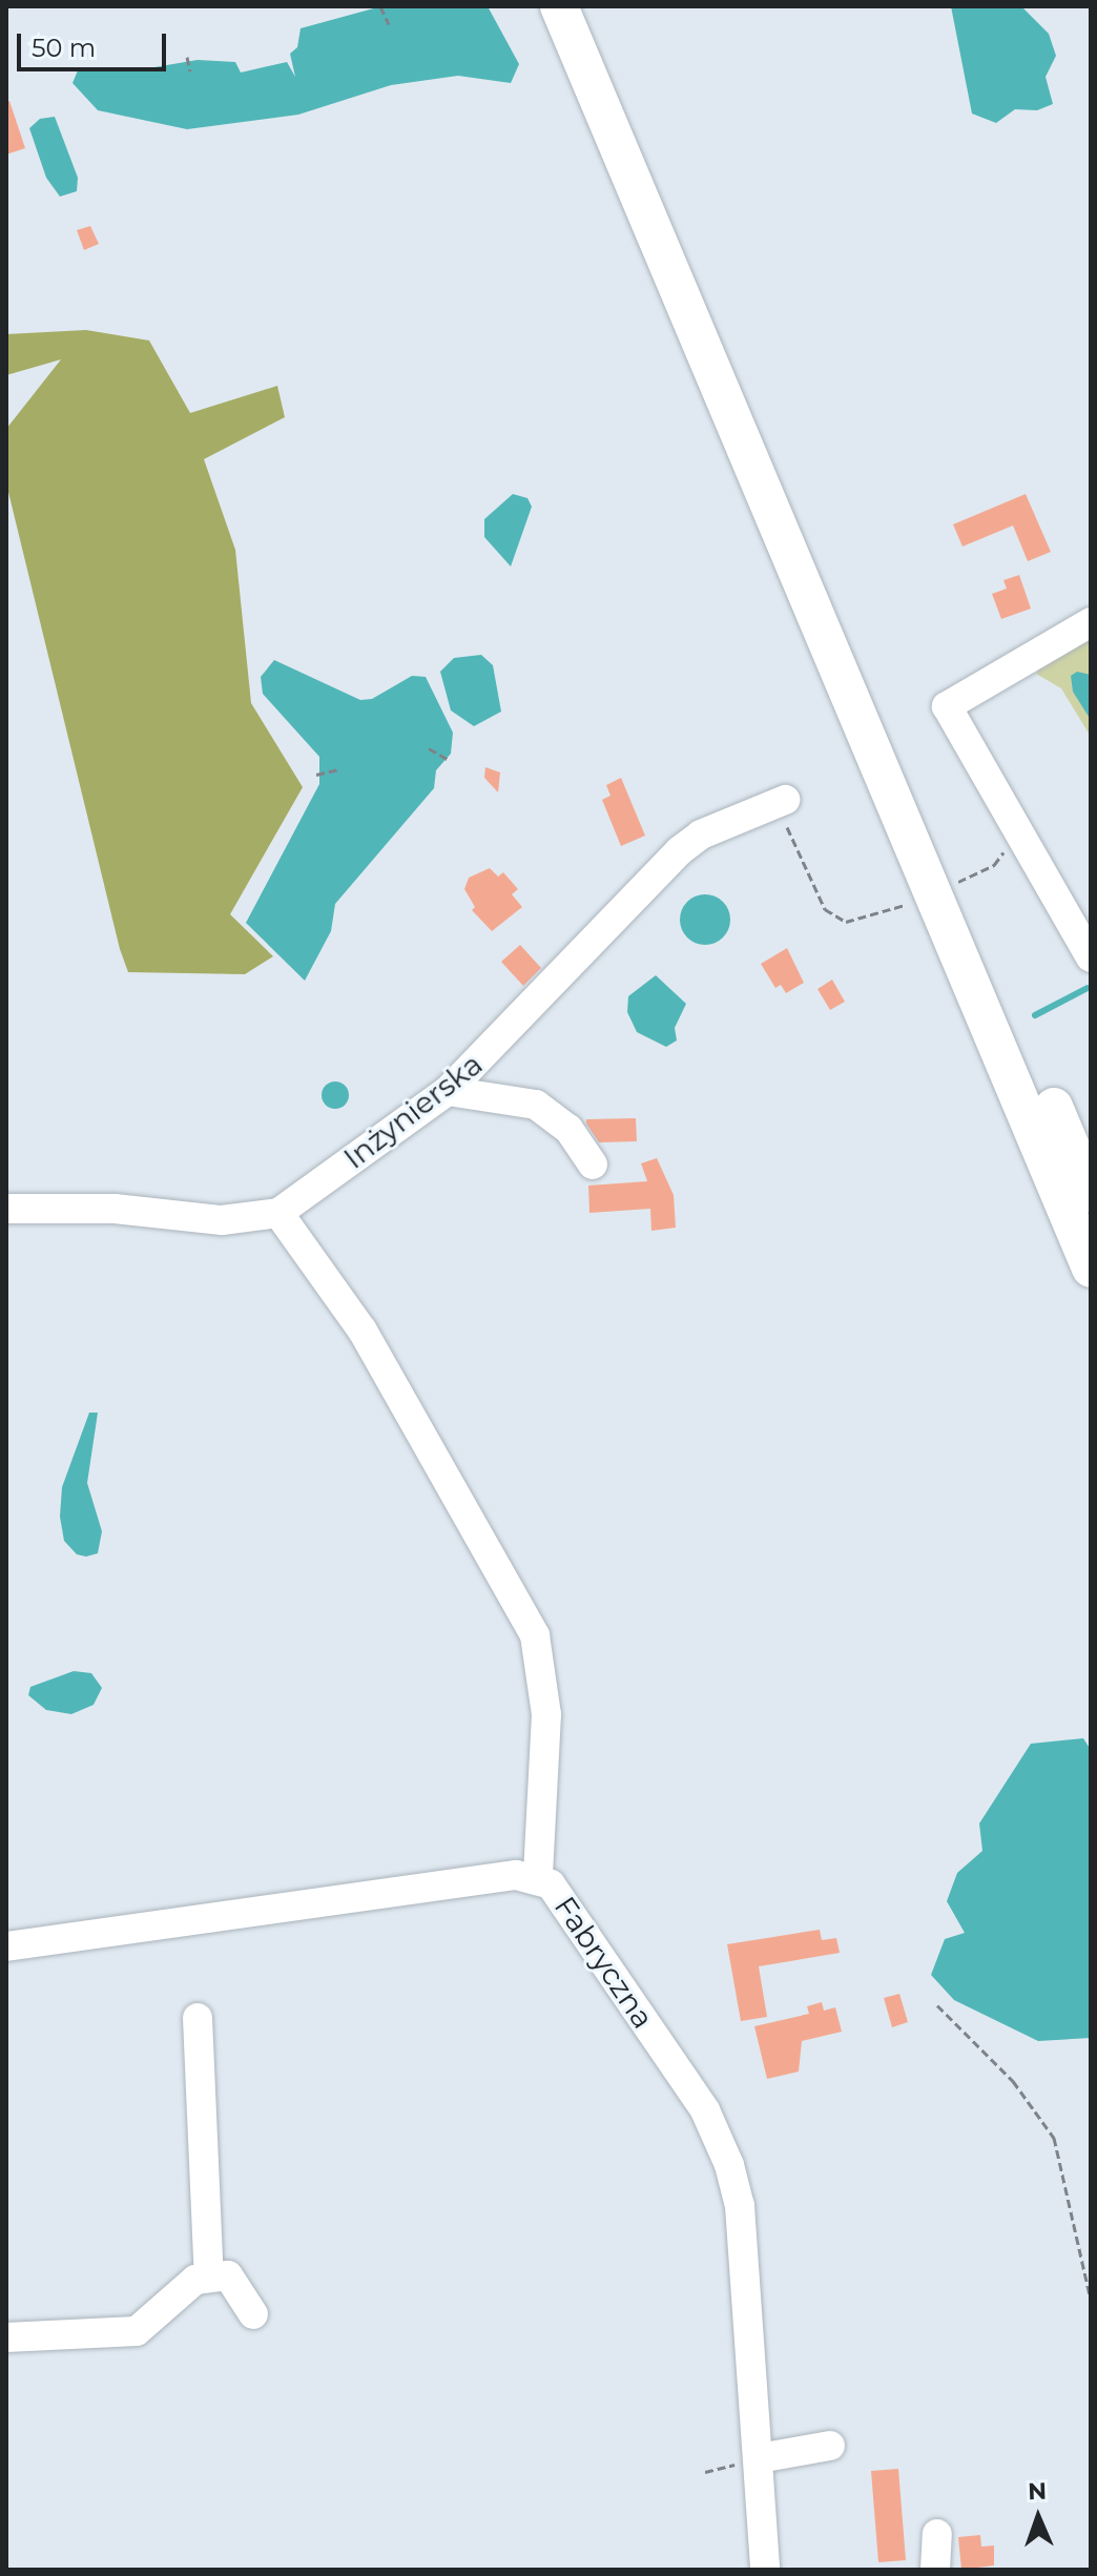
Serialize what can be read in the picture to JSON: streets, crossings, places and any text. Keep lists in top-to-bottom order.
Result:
{
  "streets": {
    "street": ["Inżynierska", "Fabryczna"]
  },
  "scale_bar": "50 m",
  "north": "top"
}
